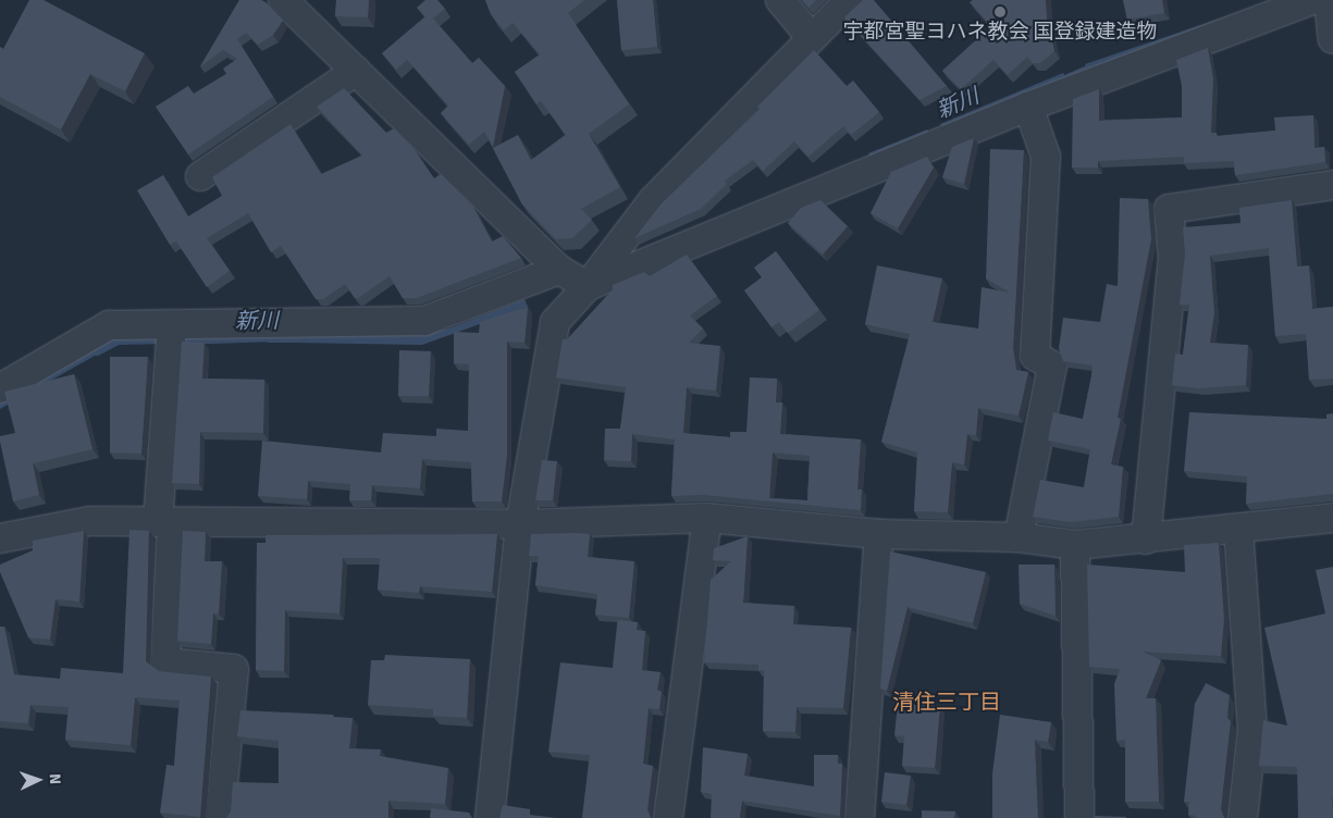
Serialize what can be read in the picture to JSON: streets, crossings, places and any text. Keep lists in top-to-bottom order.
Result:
{
  "districts": ["清住三丁目"],
  "water": ["新川"],
  "places": ["宇都宮聖ヨハネ教会 国登録建造物"],
  "north": "right"
}
